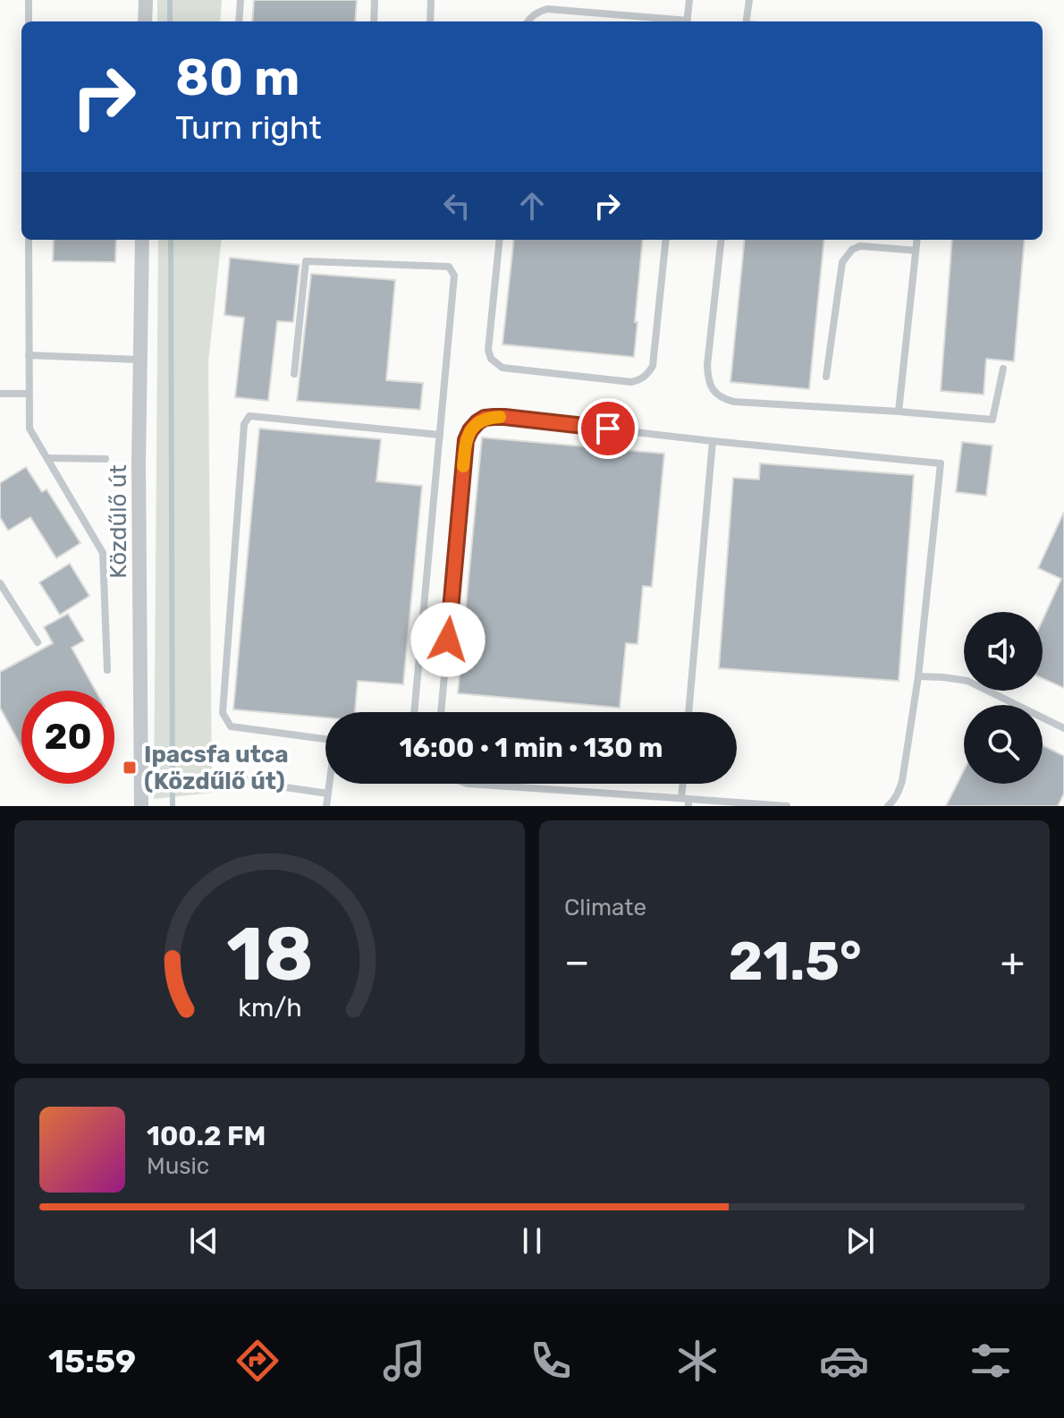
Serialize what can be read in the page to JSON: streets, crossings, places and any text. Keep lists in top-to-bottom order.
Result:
{
  "streets": {
    "street": ["Közdűlő út"]
  },
  "places": {
    "transit": ["Ipacsfa utca (Közdűlő út)"]
  },
  "page": {
    "turn": ["80 m", "Turn right"],
    "limit": "20",
    "trip": "16:00 · 1 min · 130 m",
    "tile": "Climate",
    "heat": ["−", "21.5°", "+"],
    "song": ["100.2 FM", "Music"],
    "tabs": "15:59",
    "gauge": ["18", "km/h"]
  }
}
